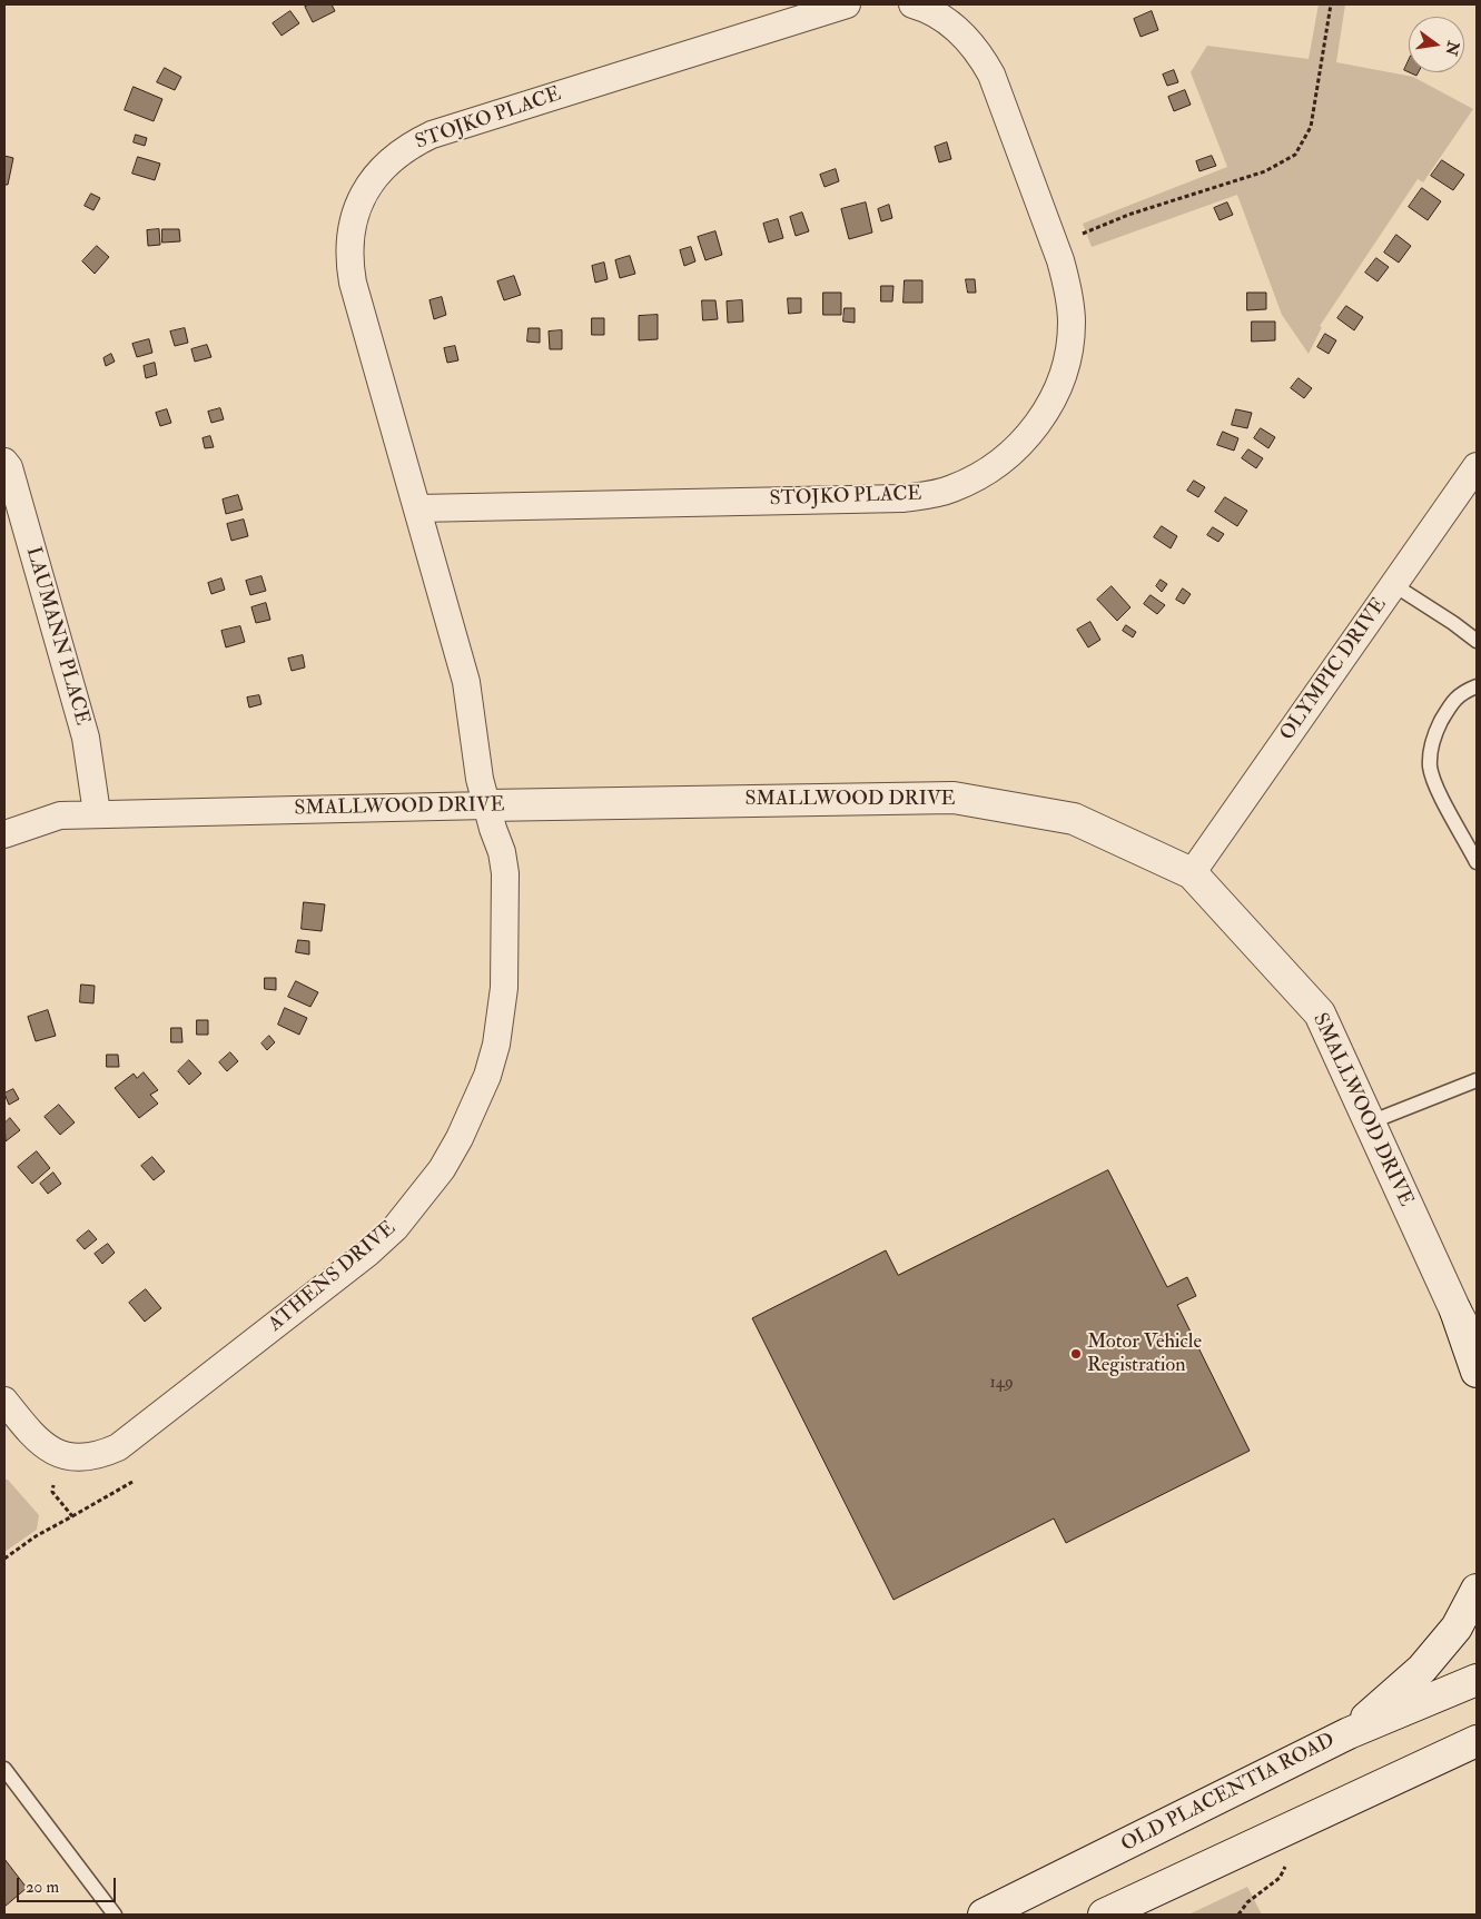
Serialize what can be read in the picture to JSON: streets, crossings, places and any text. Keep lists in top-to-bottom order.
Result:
{
  "streets": {
    "street": [
      "STOJKO PLACE",
      "LAUMANN PLACE",
      "OLYMPIC DRIVE",
      "SMALLWOOD DRIVE",
      "ATHENS DRIVE",
      "OLD PLACENTIA ROAD"
    ]
  },
  "crossings": [
    ["STOJKO PLACE", "SMALLWOOD DRIVE"],
    ["STOJKO PLACE", "ATHENS DRIVE"],
    ["LAUMANN PLACE", "SMALLWOOD DRIVE"],
    ["OLYMPIC DRIVE", "SMALLWOOD DRIVE"],
    ["SMALLWOOD DRIVE", "ATHENS DRIVE"]
  ],
  "places": ["Motor Vehicle Registration"],
  "house_numbers": ["149"],
  "scale_bar": "20 m",
  "north": "right"
}
